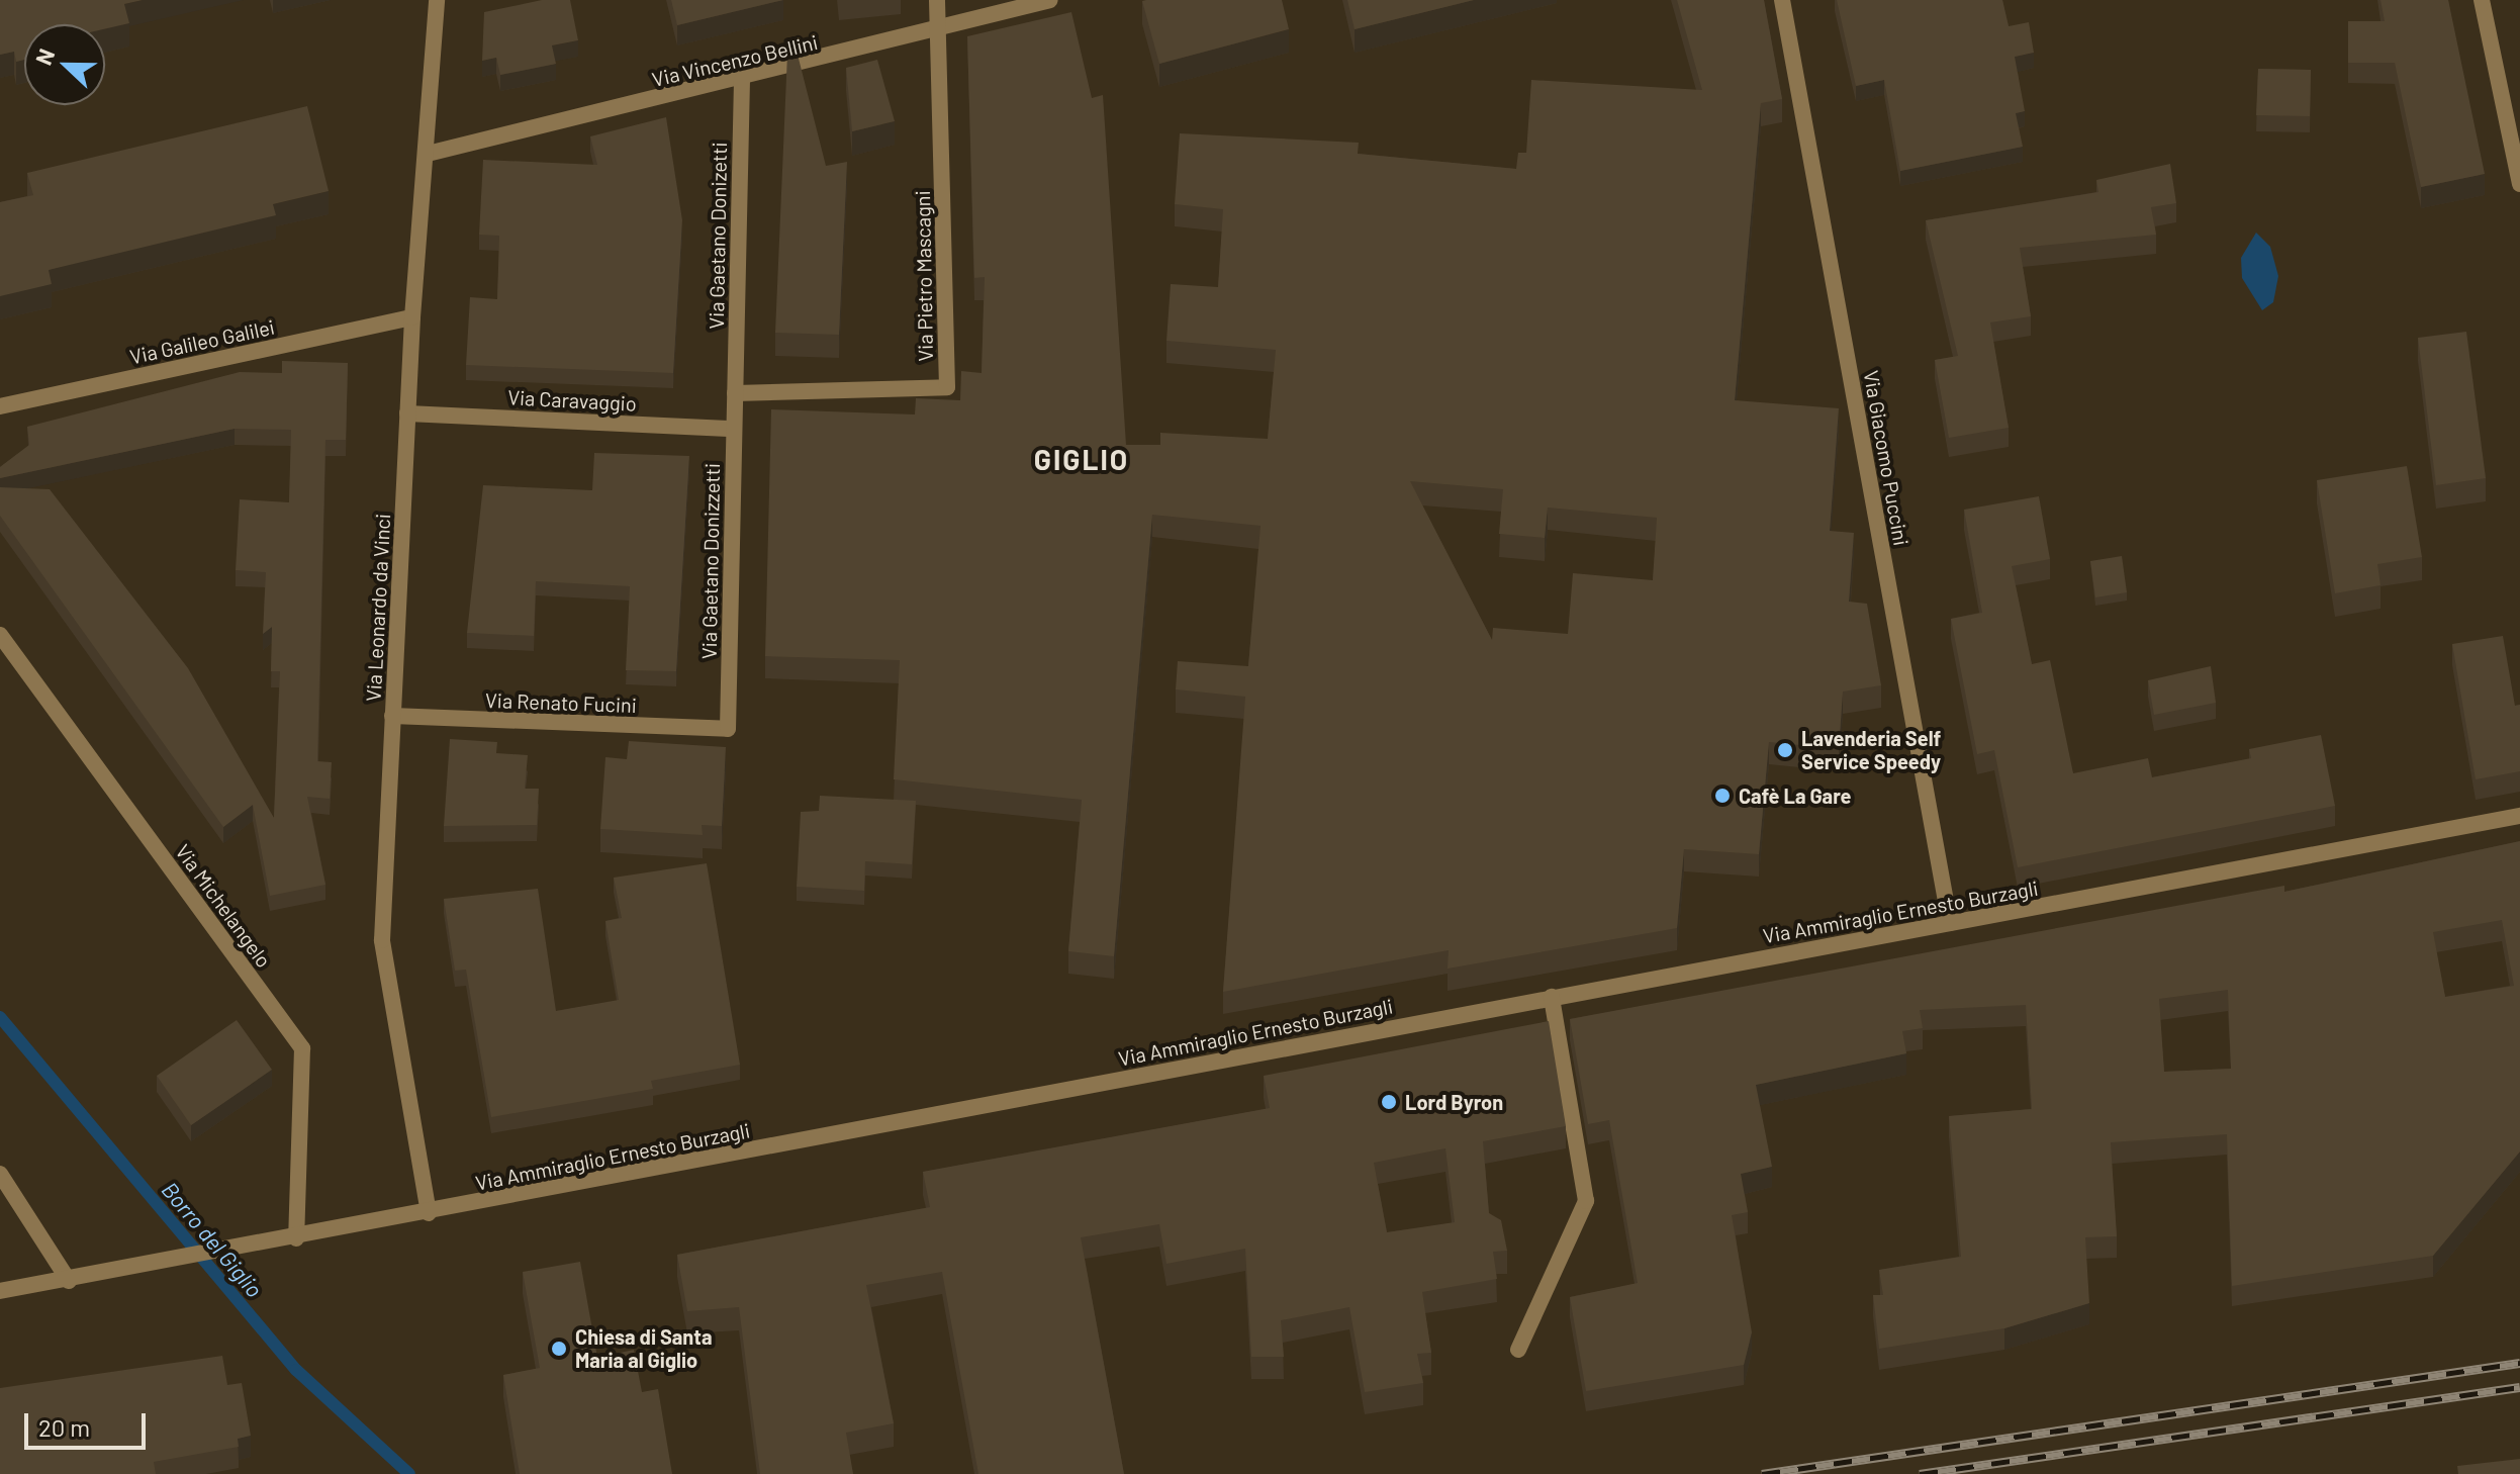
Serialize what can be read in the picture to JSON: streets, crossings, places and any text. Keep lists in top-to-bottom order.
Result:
{
  "streets": {
    "street": [
      "Via Vincenzo Bellini",
      "Via Gaetano Donizetti",
      "Via Pietro Mascagni",
      "Via Galileo Galilei",
      "Via Caravaggio",
      "Via Giacomo Puccini",
      "Via Gaetano Donizzetti",
      "Via Leonardo da Vinci",
      "Via Renato Fucini",
      "Via Michelangelo",
      "Via Ammiraglio Ernesto Burzagli"
    ]
  },
  "crossings": [
    ["Via Vincenzo Bellini", "Via Gaetano Donizetti"],
    ["Via Vincenzo Bellini", "Via Pietro Mascagni"],
    ["Via Vincenzo Bellini", "Via Leonardo da Vinci"],
    ["Via Gaetano Donizetti", "Via Pietro Mascagni"],
    ["Via Gaetano Donizetti", "Via Gaetano Donizzetti"],
    ["Via Pietro Mascagni", "Via Gaetano Donizzetti"],
    ["Via Galileo Galilei", "Via Leonardo da Vinci"],
    ["Via Caravaggio", "Via Gaetano Donizzetti"],
    ["Via Caravaggio", "Via Leonardo da Vinci"],
    ["Via Giacomo Puccini", "Via Ammiraglio Ernesto Burzagli"],
    ["Via Gaetano Donizzetti", "Via Renato Fucini"],
    ["Via Leonardo da Vinci", "Via Renato Fucini"],
    ["Via Leonardo da Vinci", "Via Ammiraglio Ernesto Burzagli"],
    ["Via Michelangelo", "Via Ammiraglio Ernesto Burzagli"]
  ],
  "districts": ["GIGLIO"],
  "water": ["Borro del Giglio"],
  "places": [
    "Lavenderia Self Service Speedy",
    "Cafè La Gare",
    "Lord Byron",
    "Chiesa di Santa Maria al Giglio"
  ],
  "scale_bar": "20 m",
  "north": "left"
}
